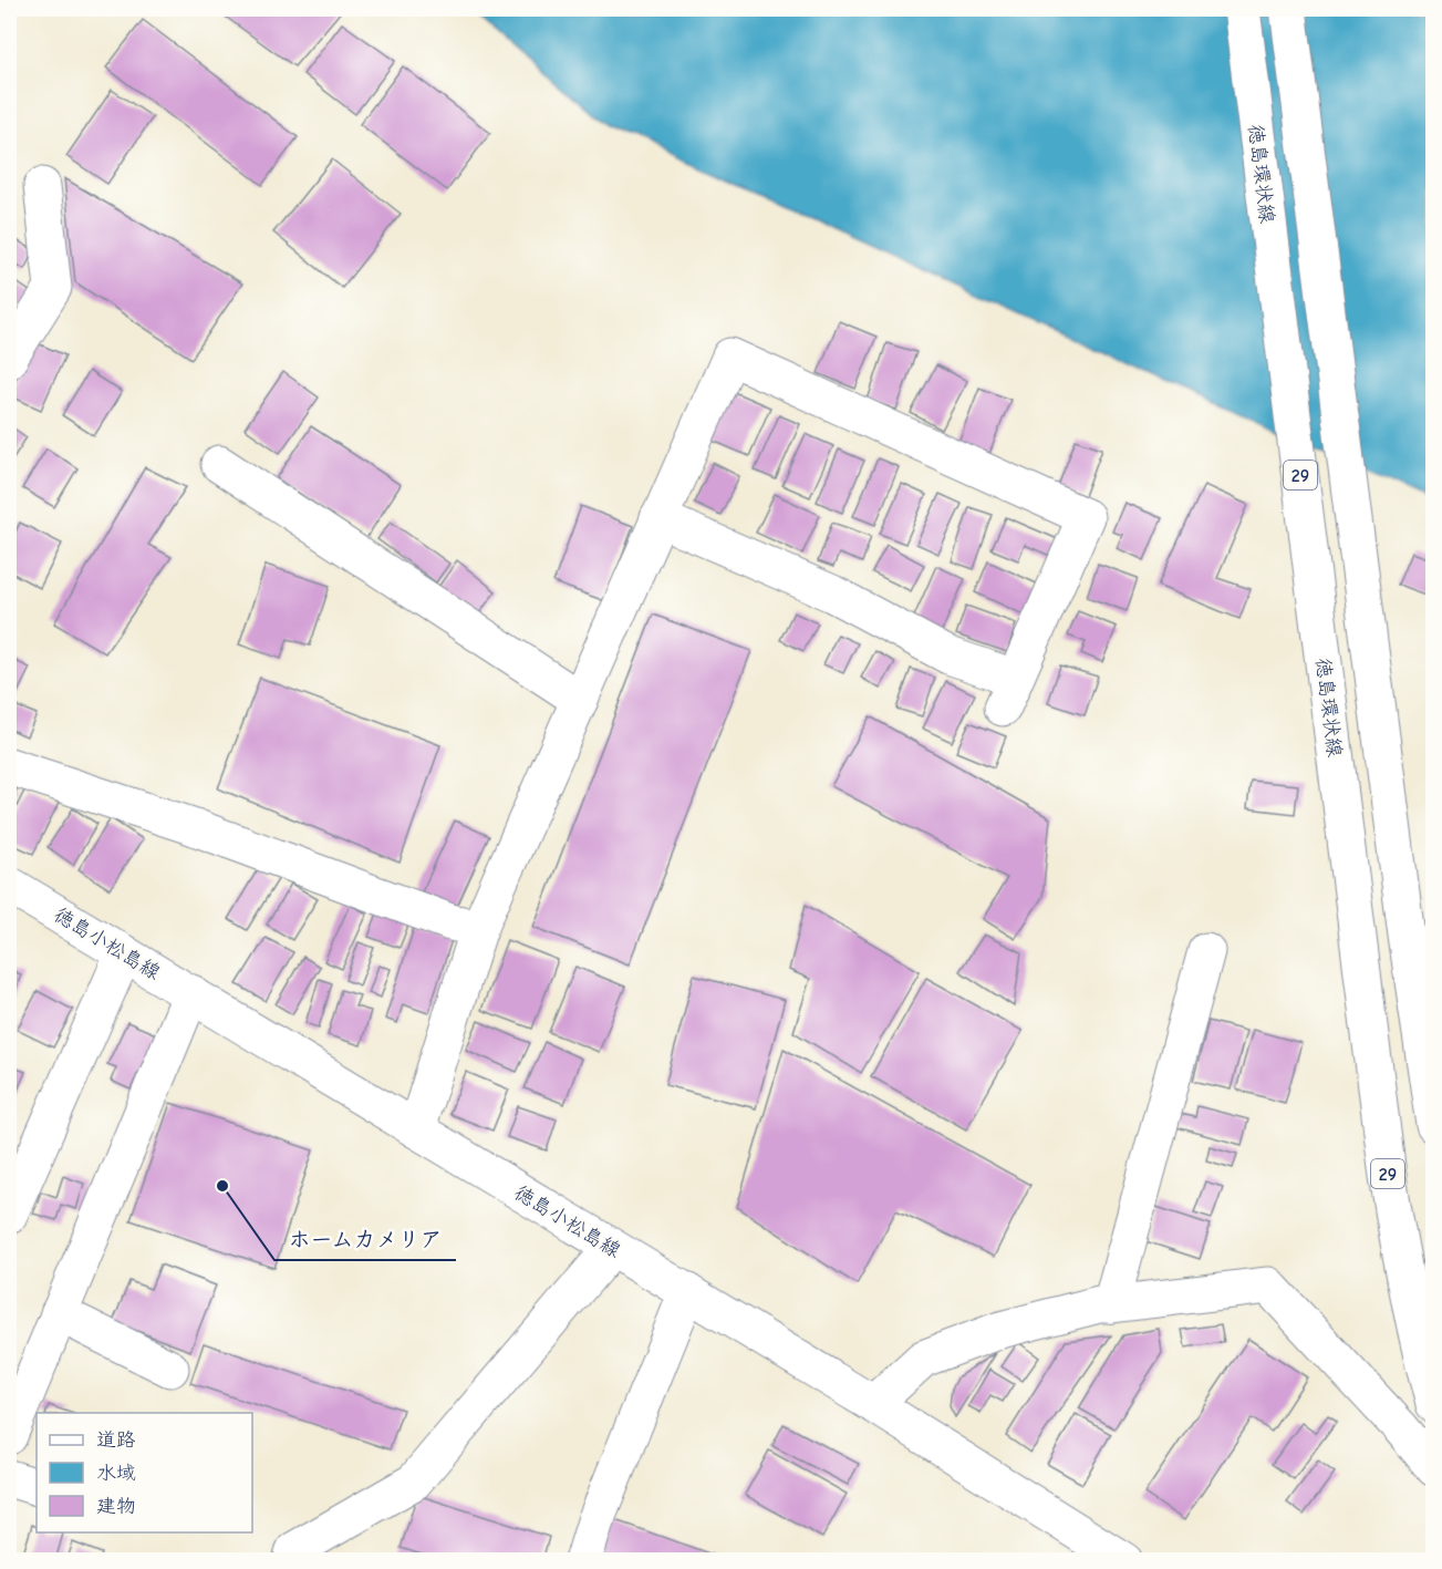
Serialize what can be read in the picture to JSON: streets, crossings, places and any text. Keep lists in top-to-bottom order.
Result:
{
  "streets": {
    "street": ["徳島環状線", "29", "徳島小松島線"]
  },
  "places": ["ホームカメリア"],
  "legend": ["道路", "水域", "建物"]
}
